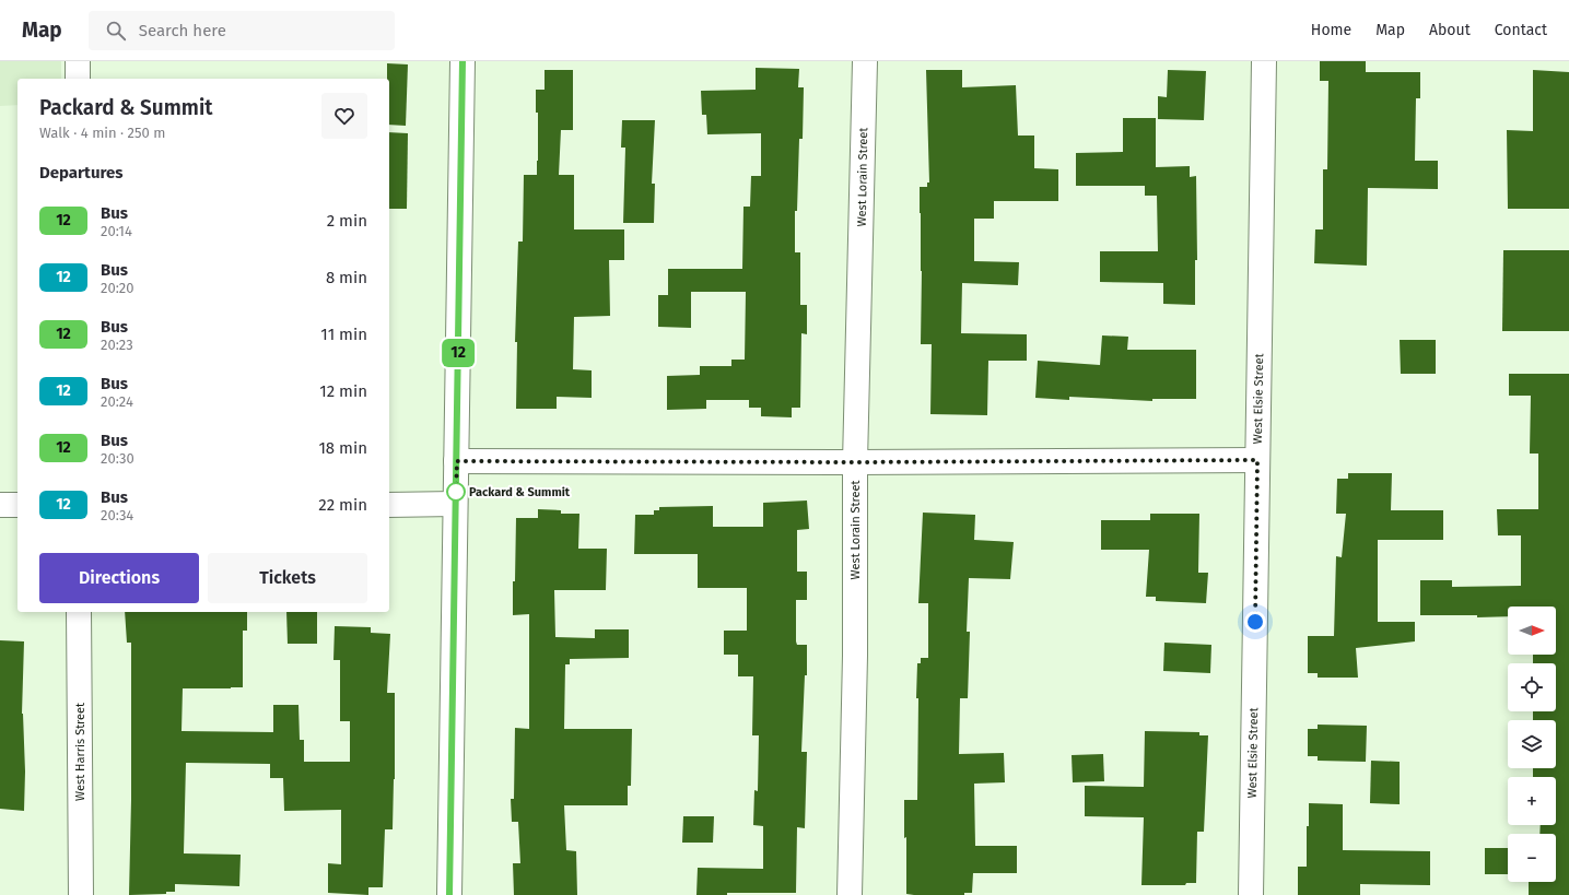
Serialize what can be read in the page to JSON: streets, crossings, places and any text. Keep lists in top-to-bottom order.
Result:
{
  "streets": {
    "street": ["West Lorain Street", "West Elsie Street", "West Harris Street"]
  },
  "places": ["Packard & Summit"],
  "lines": ["bus line 12"],
  "north": "right",
  "page": {
    "header": "Map",
    "search": "Search here",
    "nav": [
      "Home",
      "Map",
      "About",
      "Contact"
    ],
    "on_map": "12",
    "heading": [
      ["Packard & Summit", "Walk · 4 min · 250 m"],
      "Departures"
    ],
    "list": [
      {
        "mark": "12",
        "name": "Bus",
        "note": "20:14",
        "value": "2 min"
      },
      {
        "mark": "12",
        "name": "Bus",
        "note": "20:20",
        "value": "8 min"
      },
      {
        "mark": "12",
        "name": "Bus",
        "note": "20:23",
        "value": "11 min"
      },
      {
        "mark": "12",
        "name": "Bus",
        "note": "20:24",
        "value": "12 min"
      },
      {
        "mark": "12",
        "name": "Bus",
        "note": "20:30",
        "value": "18 min"
      },
      {
        "mark": "12",
        "name": "Bus",
        "note": "20:34",
        "value": "22 min"
      }
    ],
    "buttons": ["Directions", "Tickets"],
    "map_buttons": ["+", "−"]
  }
}
